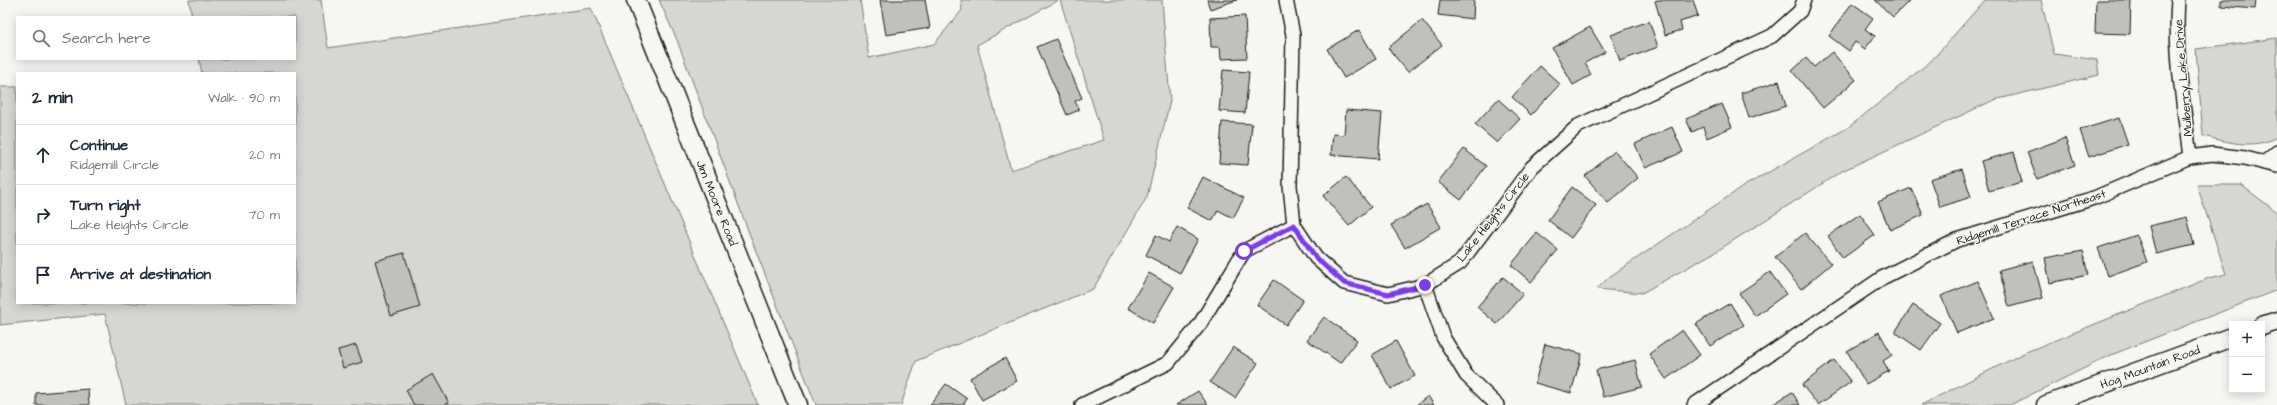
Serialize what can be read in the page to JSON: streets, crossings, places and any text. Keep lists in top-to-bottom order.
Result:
{
  "streets": {
    "street": [
      "Mulberry Lake Drive",
      "Jim Moore Road",
      "Lake Heights Circle",
      "Ridgemill Terrace Northeast",
      "Hog Mountain Road"
    ]
  },
  "crossings": [
    ["Mulberry Lake Drive", "Ridgemill Terrace Northeast"]
  ],
  "page": {
    "search": "Search here",
    "heading": ["2 min", "Walk · 90 m"],
    "list": [
      ["Continue", "Ridgemill Circle", "20 m"],
      ["Turn right", "Lake Heights Circle", "70 m"],
      "Arrive at destination"
    ],
    "map_buttons": ["+", "−"]
  }
}
